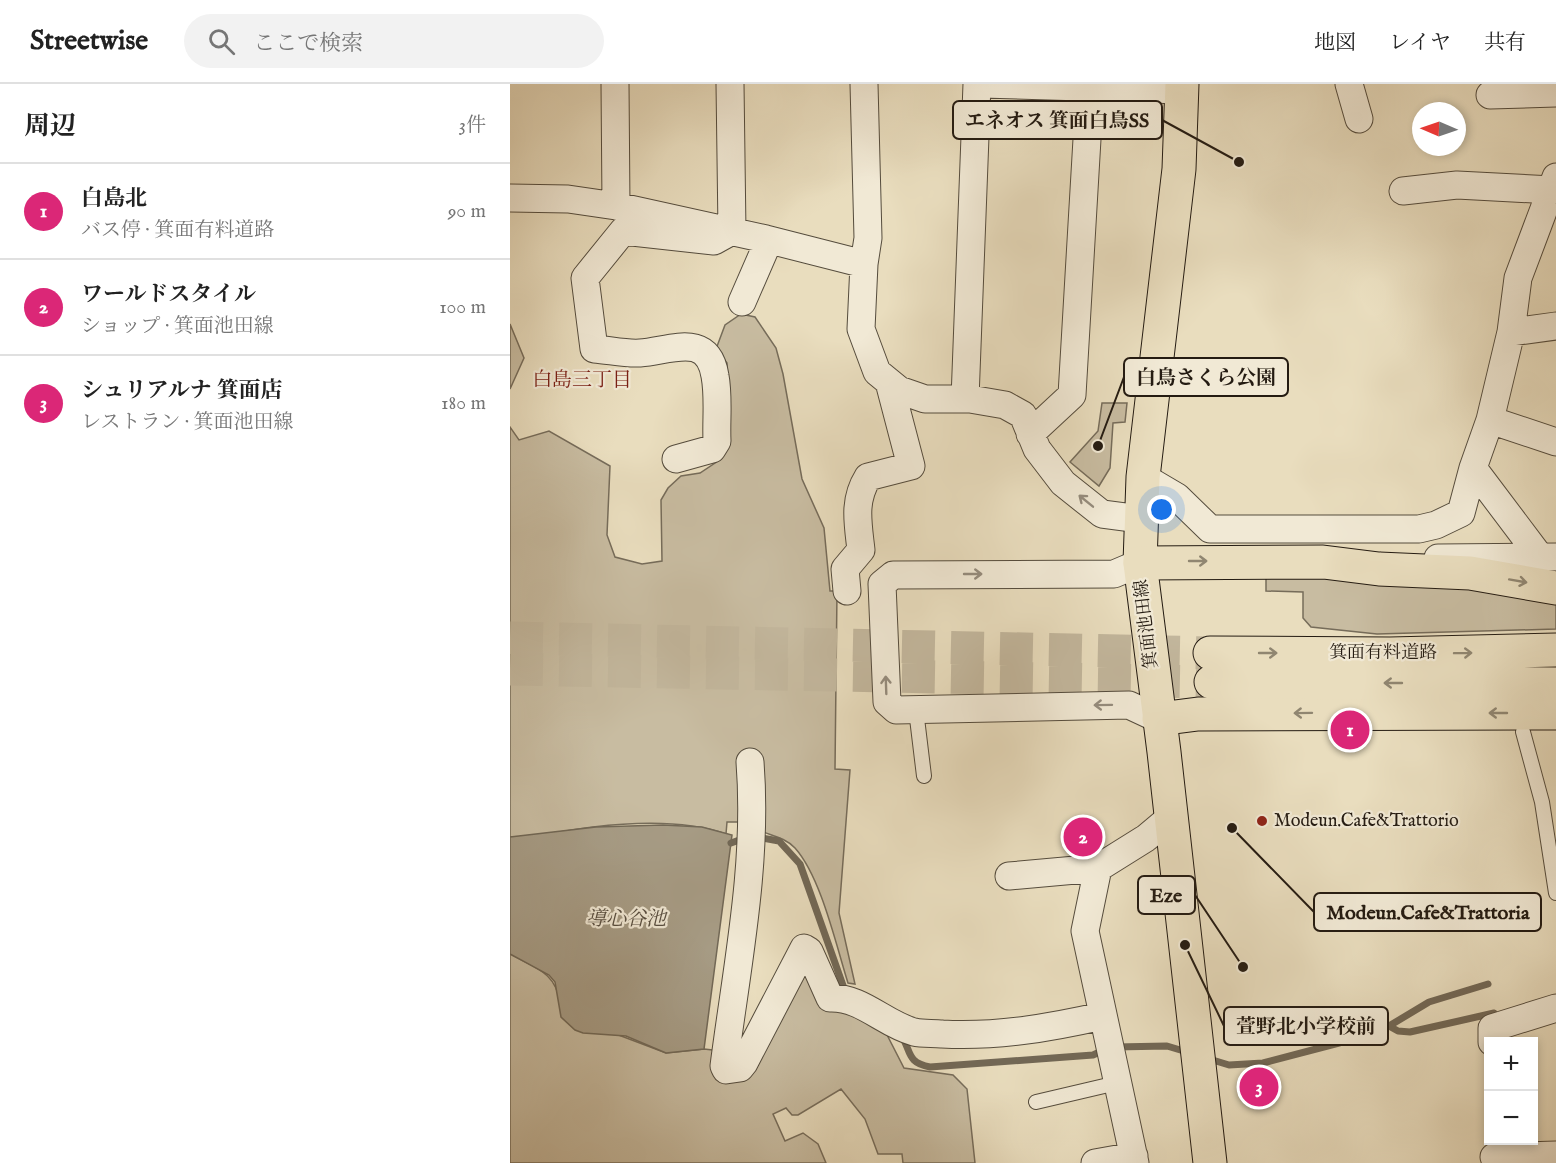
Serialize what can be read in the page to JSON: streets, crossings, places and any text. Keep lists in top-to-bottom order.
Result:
{
  "streets": {
    "main road": ["箕面池田線", "箕面有料道路"]
  },
  "districts": ["白島三丁目"],
  "water": ["導心谷池"],
  "places": [
    "エネオス 箕面白鳥SS",
    "白鳥さくら公園",
    "Modeun.Cafe&Trattorio",
    "Modeun.Cafe&Trattoria",
    "萱野北小学校前",
    "Eze"
  ],
  "north": "left",
  "page": {
    "header": "Streetwise",
    "search": "ここで検索",
    "nav": ["地図", "レイヤ", "共有"],
    "heading": ["周辺", "3件"],
    "list": [
      {
        "mark": "1",
        "name": "白島北",
        "note": "バス停 · 箕面有料道路",
        "value": "90 m"
      },
      {
        "mark": "2",
        "name": "ワールドスタイル",
        "note": "ショップ · 箕面池田線",
        "value": "100 m"
      },
      {
        "mark": "3",
        "name": "シュリアルナ 箕面店",
        "note": "レストラン · 箕面池田線",
        "value": "180 m"
      }
    ],
    "pins": ["1", "2", "3"],
    "map_buttons": ["+", "−"]
  }
}
